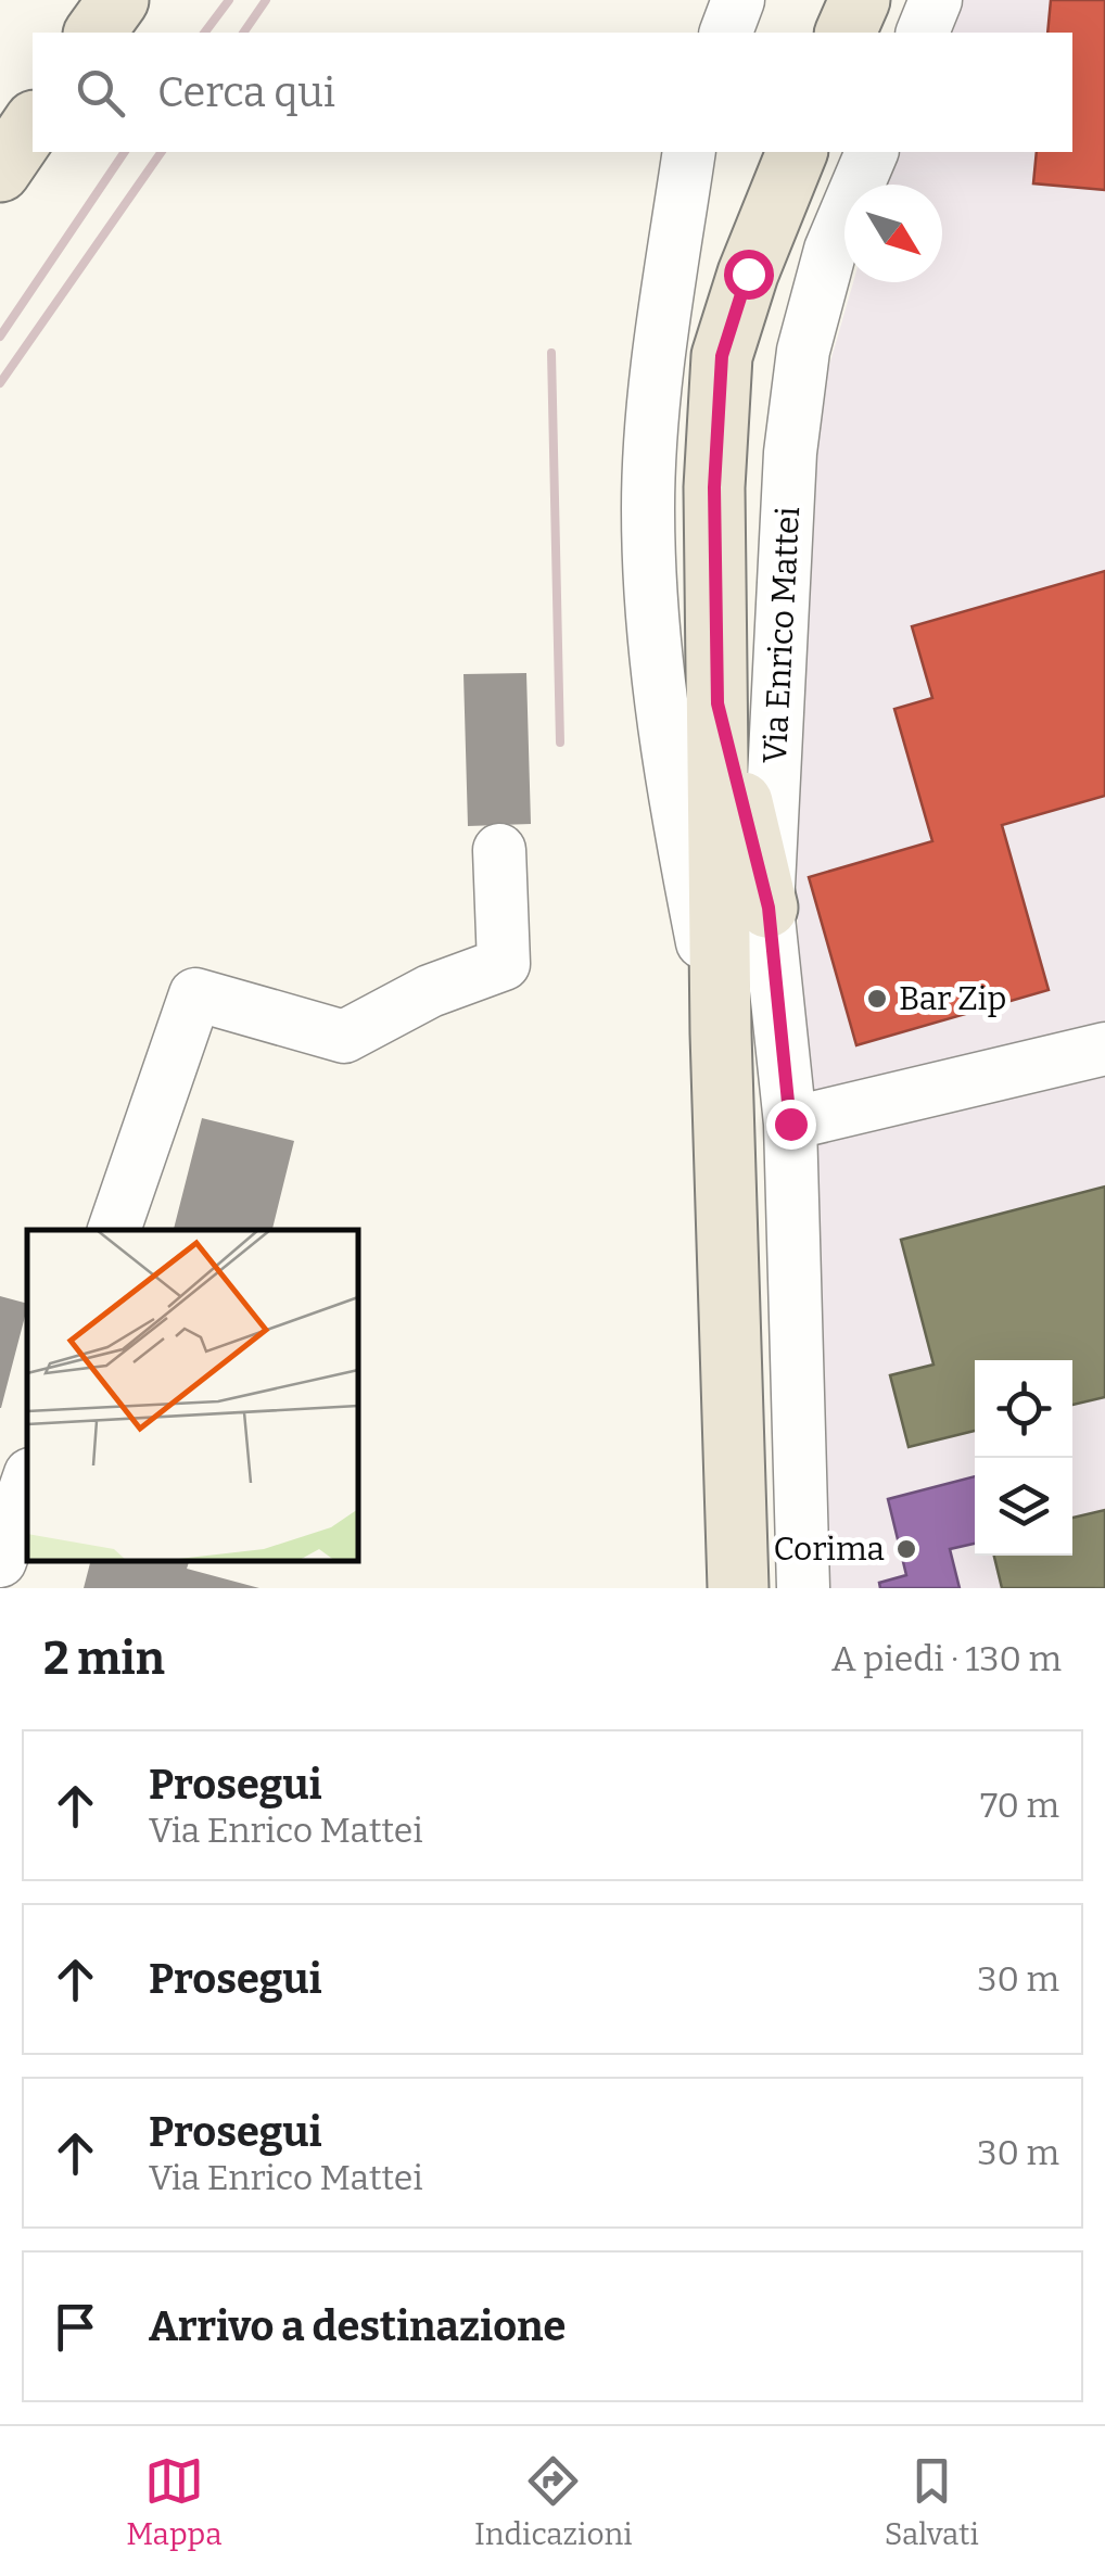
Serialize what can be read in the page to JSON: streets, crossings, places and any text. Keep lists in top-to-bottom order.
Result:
{
  "streets": {
    "main road": ["Via Enrico Mattei"]
  },
  "places": ["Bar Zip", "Corima"],
  "north": "bottom right",
  "page": {
    "search": "Cerca qui",
    "heading": ["2 min", "A piedi · 130 m"],
    "list": [
      ["Prosegui", "Via Enrico Mattei", "70 m"],
      ["Prosegui", "30 m"],
      ["Prosegui", "Via Enrico Mattei", "30 m"],
      "Arrivo a destinazione"
    ],
    "nav": ["Mappa", "Indicazioni", "Salvati"]
  }
}
